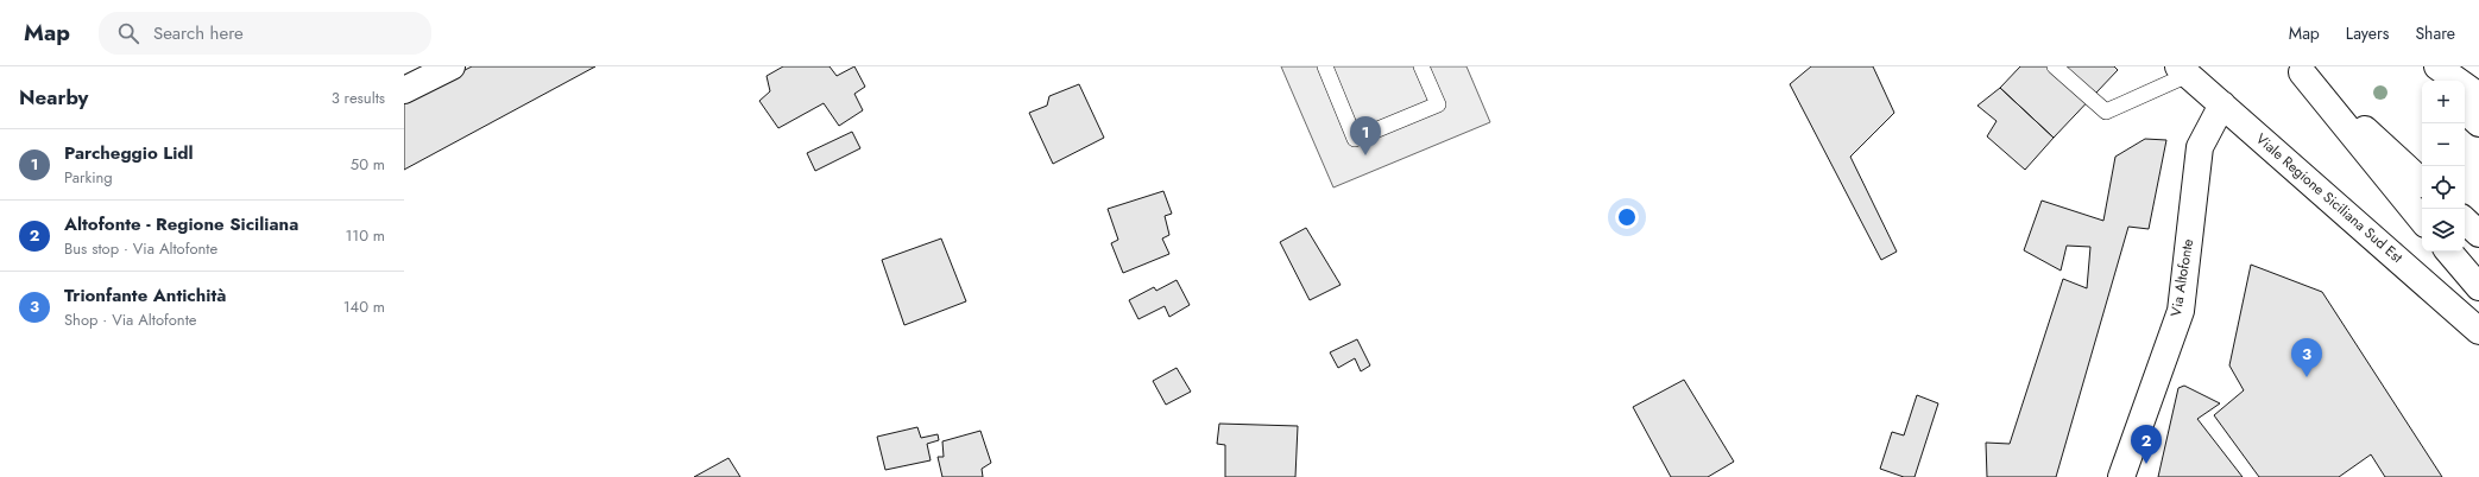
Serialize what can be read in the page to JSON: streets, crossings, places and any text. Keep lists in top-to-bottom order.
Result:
{
  "streets": {
    "street": ["Viale Regione Siciliana Sud Est", "Via Altofonte"]
  },
  "crossings": [
    ["Viale Regione Siciliana Sud Est", "Via Altofonte"]
  ],
  "page": {
    "header": "Map",
    "search": "Search here",
    "nav": ["Map", "Layers", "Share"],
    "heading": ["Nearby", "3 results"],
    "map_buttons": ["+", "−"],
    "pins": ["1", "3", "2"],
    "list": [
      {
        "mark": "1",
        "name": "Parcheggio Lidl",
        "note": "Parking",
        "value": "50 m"
      },
      {
        "mark": "2",
        "name": "Altofonte - Regione Siciliana",
        "note": "Bus stop · Via Altofonte",
        "value": "110 m"
      },
      {
        "mark": "3",
        "name": "Trionfante Antichità",
        "note": "Shop · Via Altofonte",
        "value": "140 m"
      }
    ]
  }
}
